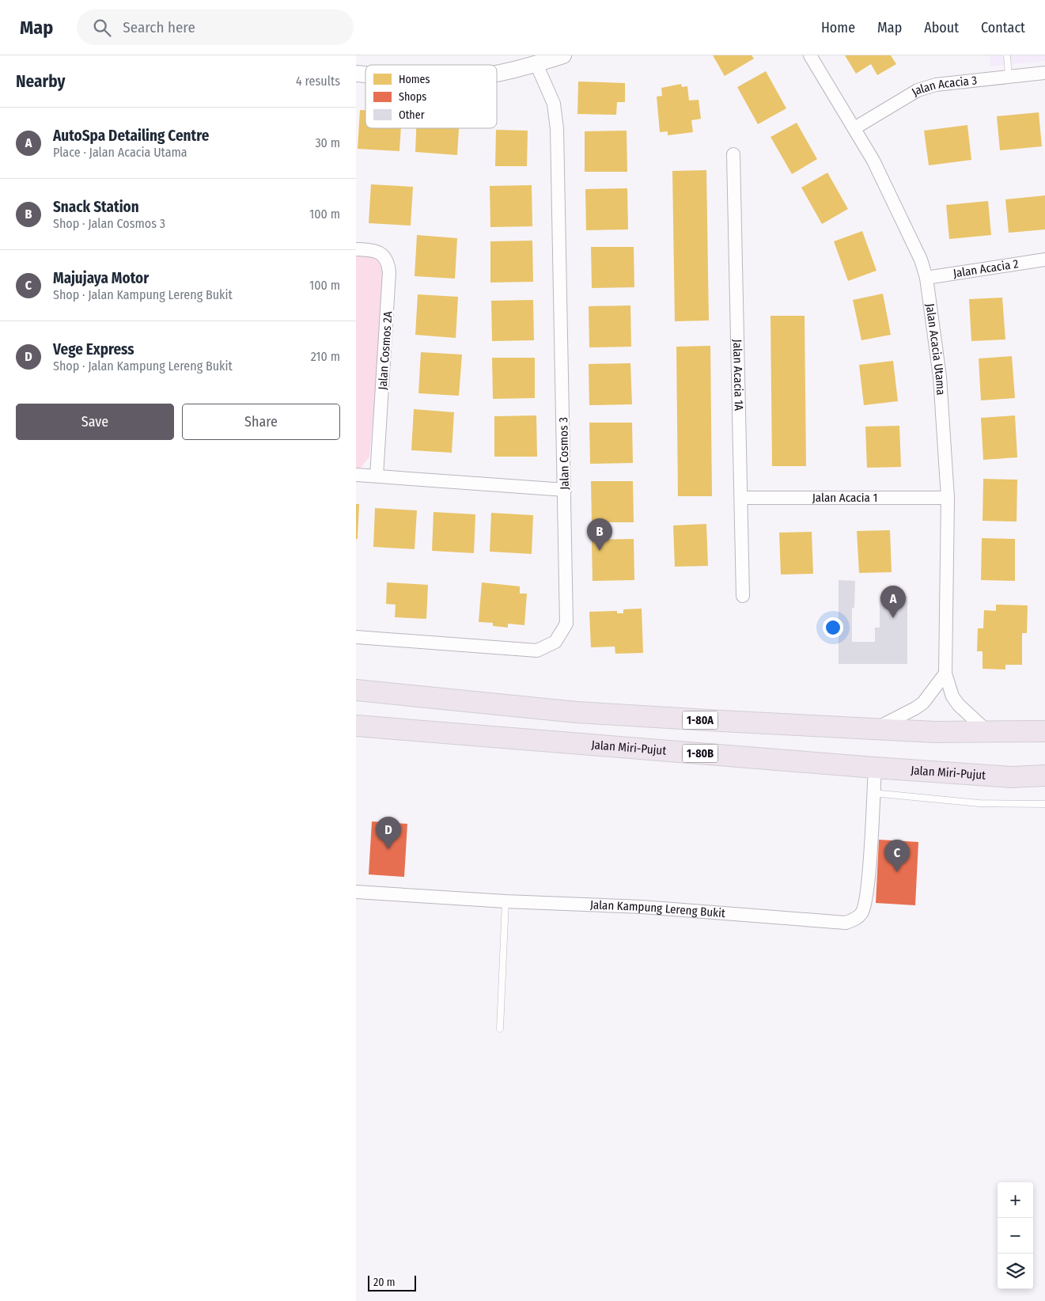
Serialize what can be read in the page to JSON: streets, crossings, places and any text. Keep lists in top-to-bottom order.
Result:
{
  "streets": {
    "highway": ["1-80A", "Jalan Miri-Pujut", "1-80B"],
    "street": [
      "Jalan Acacia 3",
      "Jalan Acacia 2",
      "Jalan Acacia Utama",
      "Jalan Cosmos 2A",
      "Jalan Acacia 1A",
      "Jalan Cosmos 3",
      "Jalan Acacia 1",
      "Jalan Kampung Lereng Bukit"
    ]
  },
  "crossings": [
    ["Jalan Acacia 3", "Jalan Acacia Utama"],
    ["Jalan Acacia 2", "Jalan Acacia Utama"],
    ["Jalan Acacia Utama", "Jalan Acacia 1"],
    ["Jalan Acacia Utama", "1-80A"],
    ["Jalan Acacia 1A", "Jalan Acacia 1"],
    ["Jalan Miri-Pujut", "Jalan Kampung Lereng Bukit"]
  ],
  "legend": ["Homes", "Shops", "Other"],
  "scale_bar": "20 m",
  "page": {
    "header": "Map",
    "search": "Search here",
    "nav": [
      "Home",
      "Map",
      "About",
      "Contact"
    ],
    "heading": ["Nearby", "4 results"],
    "list": [
      {
        "mark": "A",
        "name": "AutoSpa Detailing Centre",
        "note": "Place · Jalan Acacia Utama",
        "value": "30 m"
      },
      {
        "mark": "B",
        "name": "Snack Station",
        "note": "Shop · Jalan Cosmos 3",
        "value": "100 m"
      },
      {
        "mark": "C",
        "name": "Majujaya Motor",
        "note": "Shop · Jalan Kampung Lereng Bukit",
        "value": "100 m"
      },
      {
        "mark": "D",
        "name": "Vege Express",
        "note": "Shop · Jalan Kampung Lereng Bukit",
        "value": "210 m"
      }
    ],
    "buttons": ["Save", "Share"],
    "pins": [
      "B",
      "A",
      "D",
      "C"
    ],
    "map_buttons": ["+", "−"],
    "scale": "20 m"
  }
}
